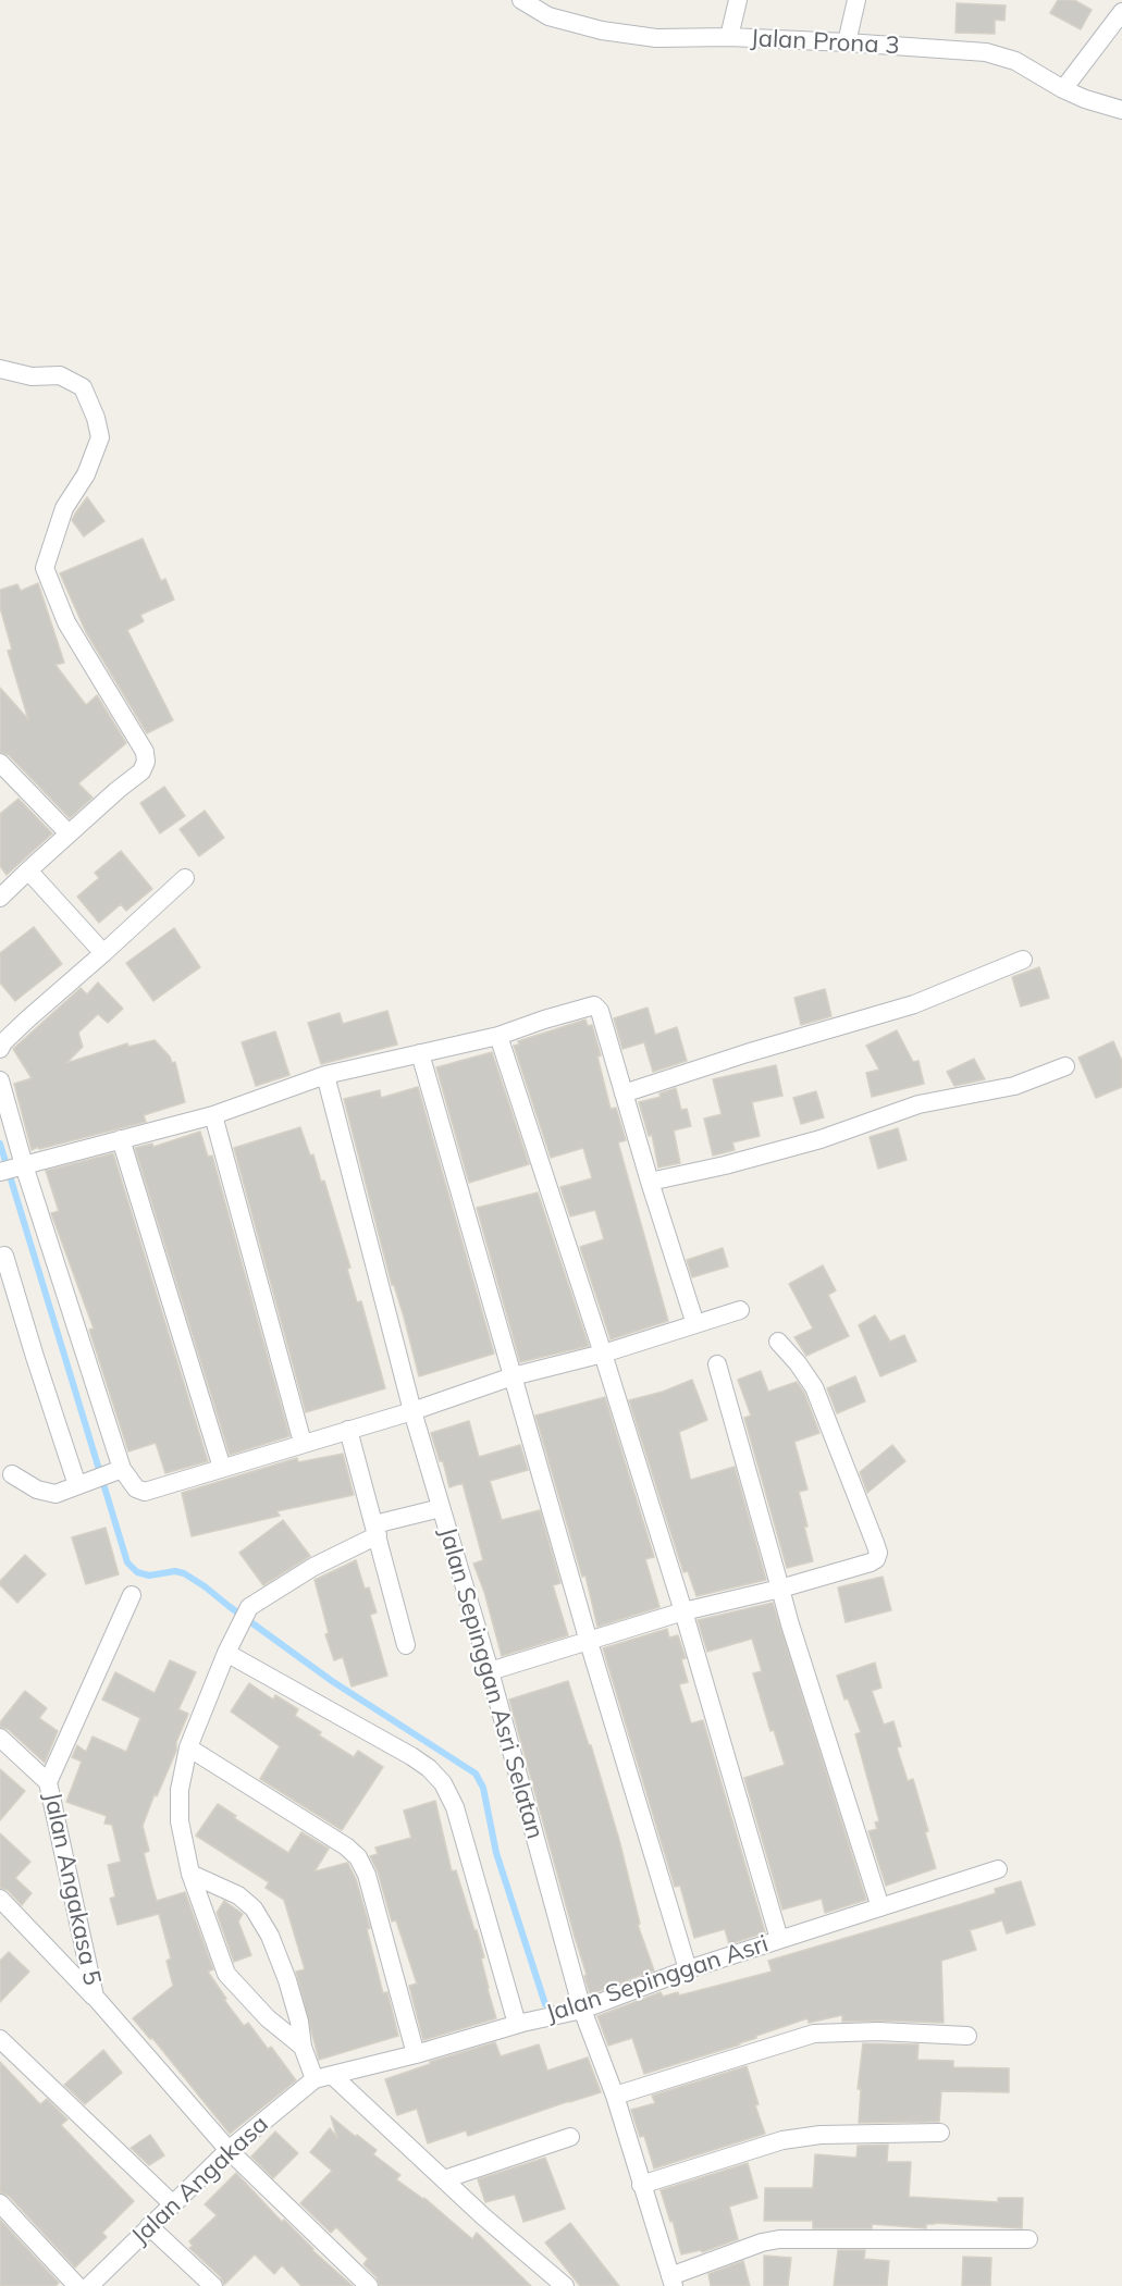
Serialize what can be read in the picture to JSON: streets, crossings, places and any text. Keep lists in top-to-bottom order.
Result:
{
  "streets": {
    "street": [
      "Jalan Prona 3",
      "Jalan Sepinggan Asri Selatan",
      "Jalan Angakasa 5",
      "Jalan Sepinggan Asri",
      "Jalan Angakasa"
    ]
  },
  "crossings": [
    ["Jalan Sepinggan Asri Selatan", "Jalan Sepinggan Asri"],
    ["Jalan Angakasa 5", "Jalan Angakasa"],
    ["Jalan Sepinggan Asri", "Jalan Angakasa"]
  ]
}
